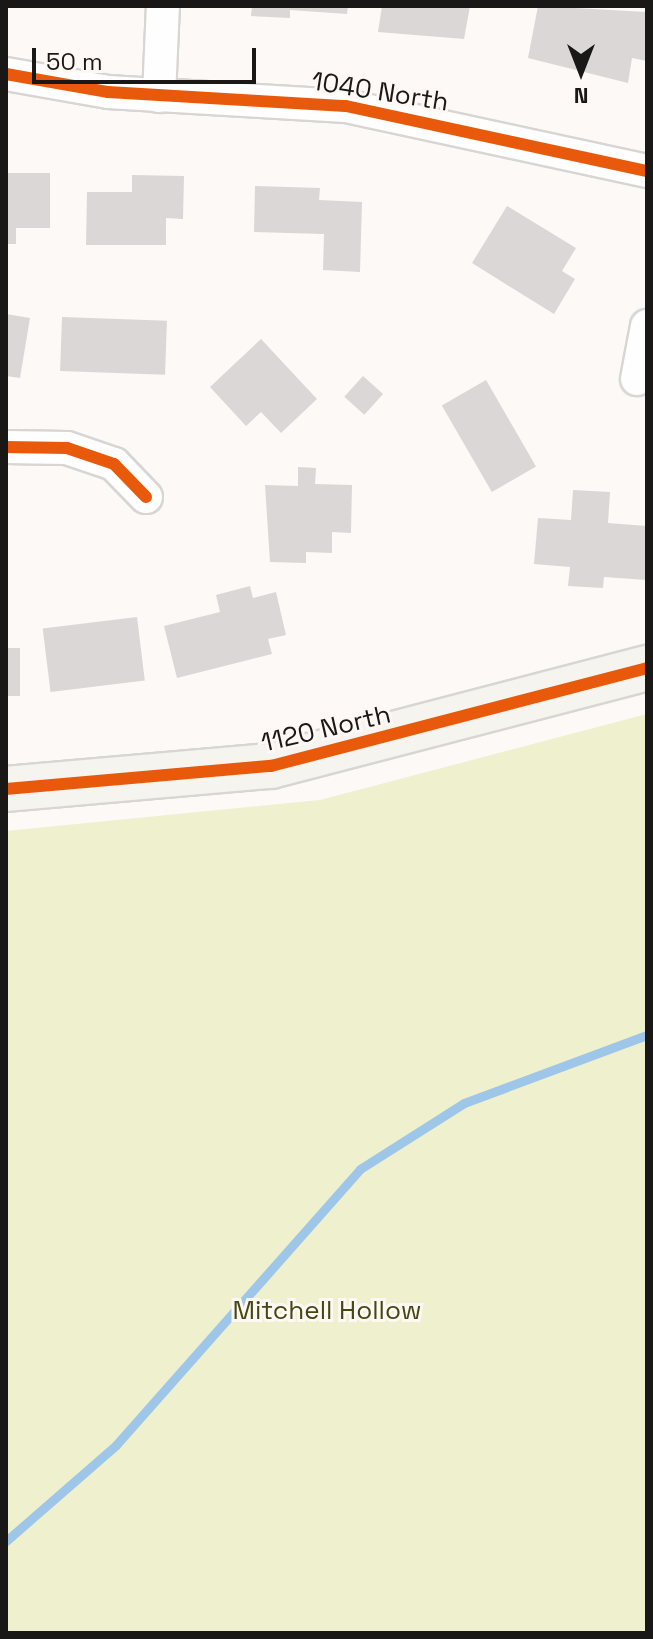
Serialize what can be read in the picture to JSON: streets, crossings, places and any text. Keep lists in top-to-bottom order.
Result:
{
  "streets": {
    "street": ["1040 North", "1120 North"]
  },
  "parks": ["Mitchell Hollow"],
  "scale_bar": "50 m",
  "north": "bottom"
}
